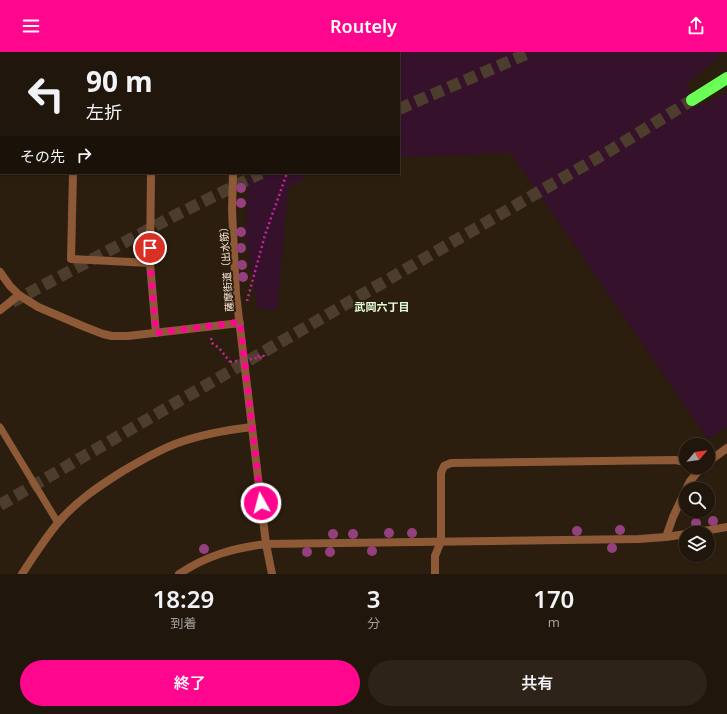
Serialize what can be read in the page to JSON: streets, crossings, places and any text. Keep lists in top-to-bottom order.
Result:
{
  "streets": {
    "street": ["薩摩街道（出水筋）"]
  },
  "districts": ["武岡六丁目"],
  "north": "top right",
  "page": {
    "header": "Routely",
    "turn": ["90 m", "左折"],
    "then": "その先",
    "eta": [
      "18:29",
      "到着",
      "3",
      "分",
      "170",
      "m"
    ],
    "buttons": ["終了", "共有"]
  }
}
